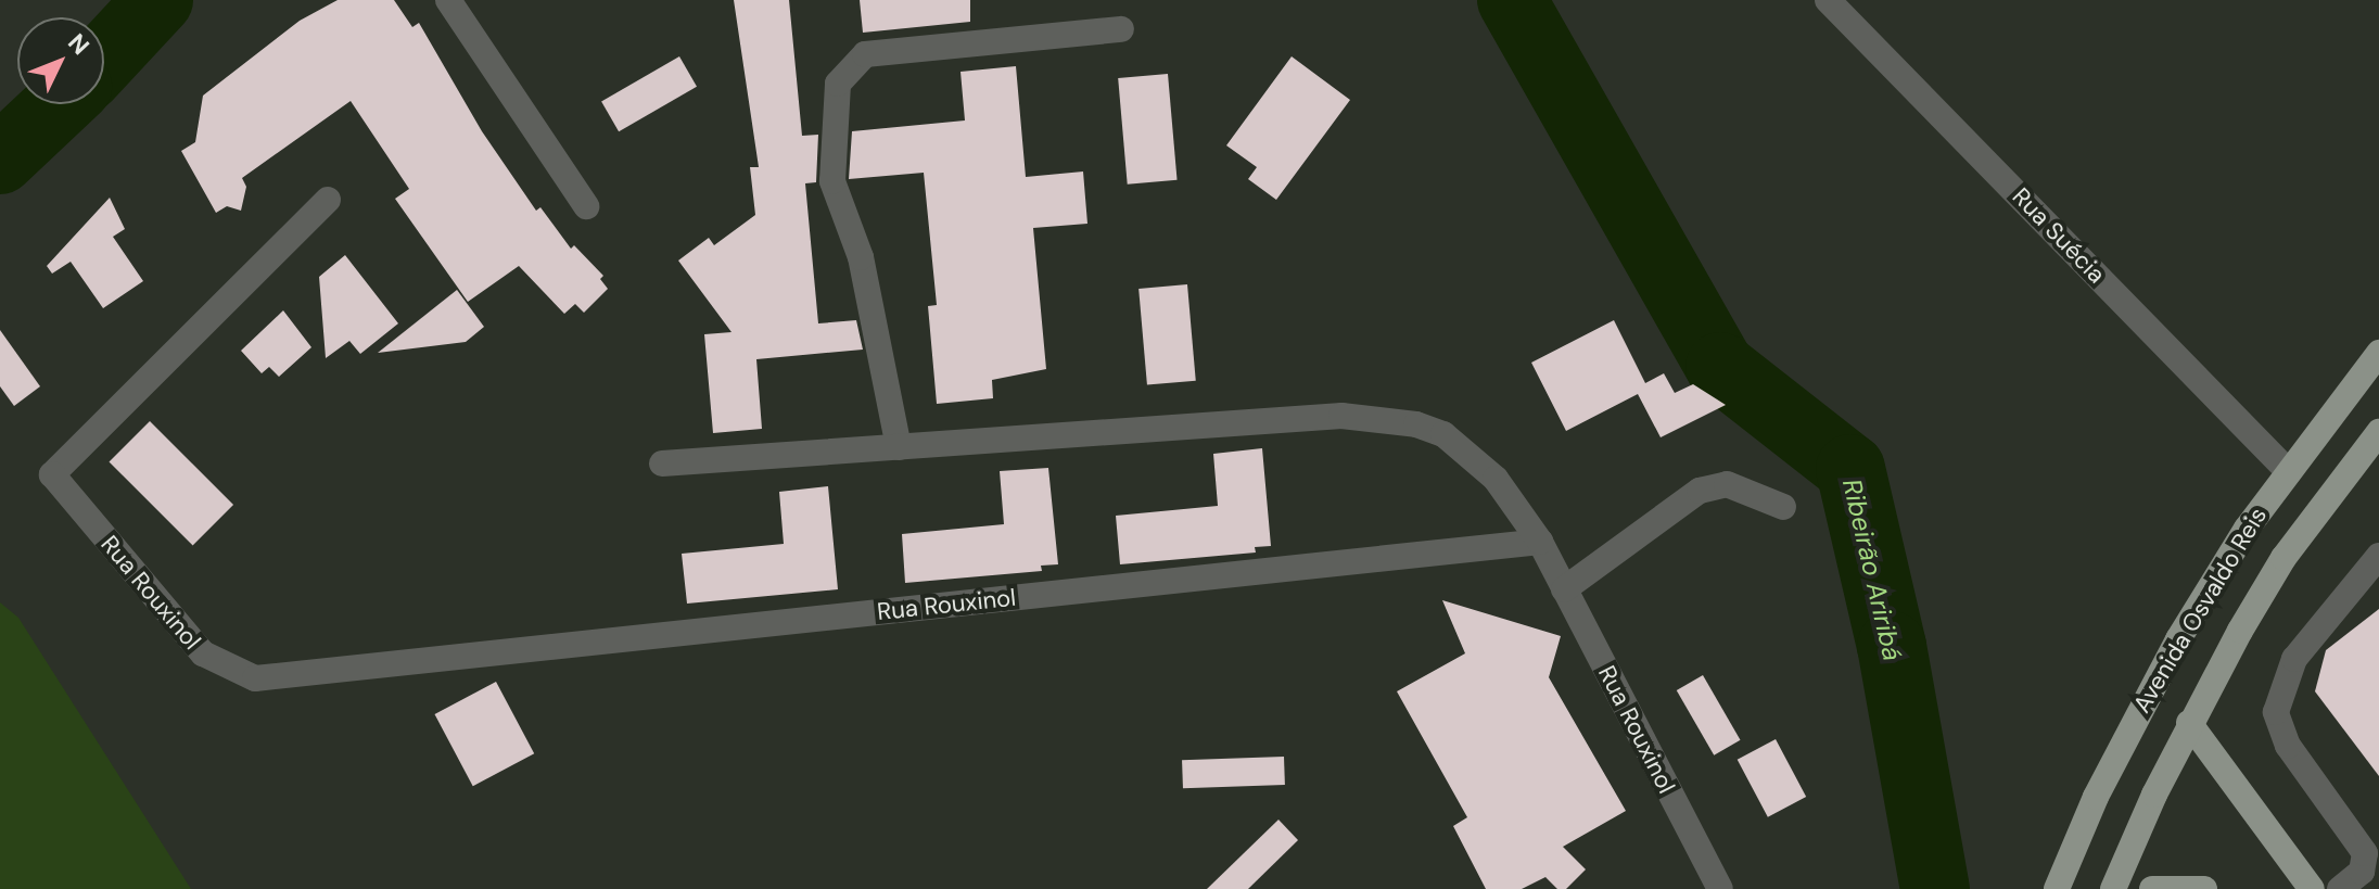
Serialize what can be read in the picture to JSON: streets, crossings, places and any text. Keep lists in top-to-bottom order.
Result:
{
  "streets": {
    "main road": ["Avenida Osvaldo Reis"],
    "street": ["Rua Suécia", "Rua Rouxinol"]
  },
  "crossings": [
    ["Rua Suécia", "Avenida Osvaldo Reis"]
  ],
  "water": ["Ribeirão Ariribá"],
  "north": "top right"
}
